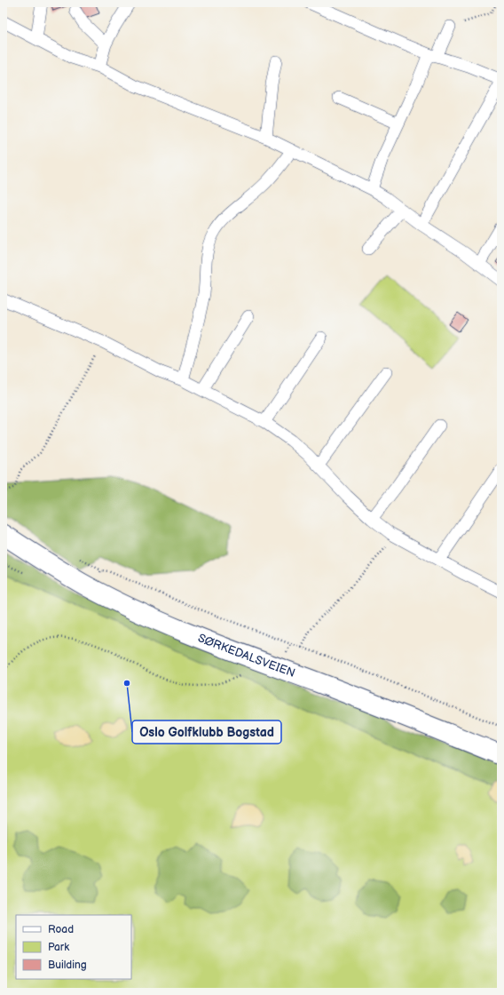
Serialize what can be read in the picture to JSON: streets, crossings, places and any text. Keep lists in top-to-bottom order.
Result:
{
  "streets": {
    "street": ["SØRKEDALSVEIEN"]
  },
  "places": ["Oslo Golfklubb Bogstad"],
  "legend": ["Road", "Park", "Building"]
}
